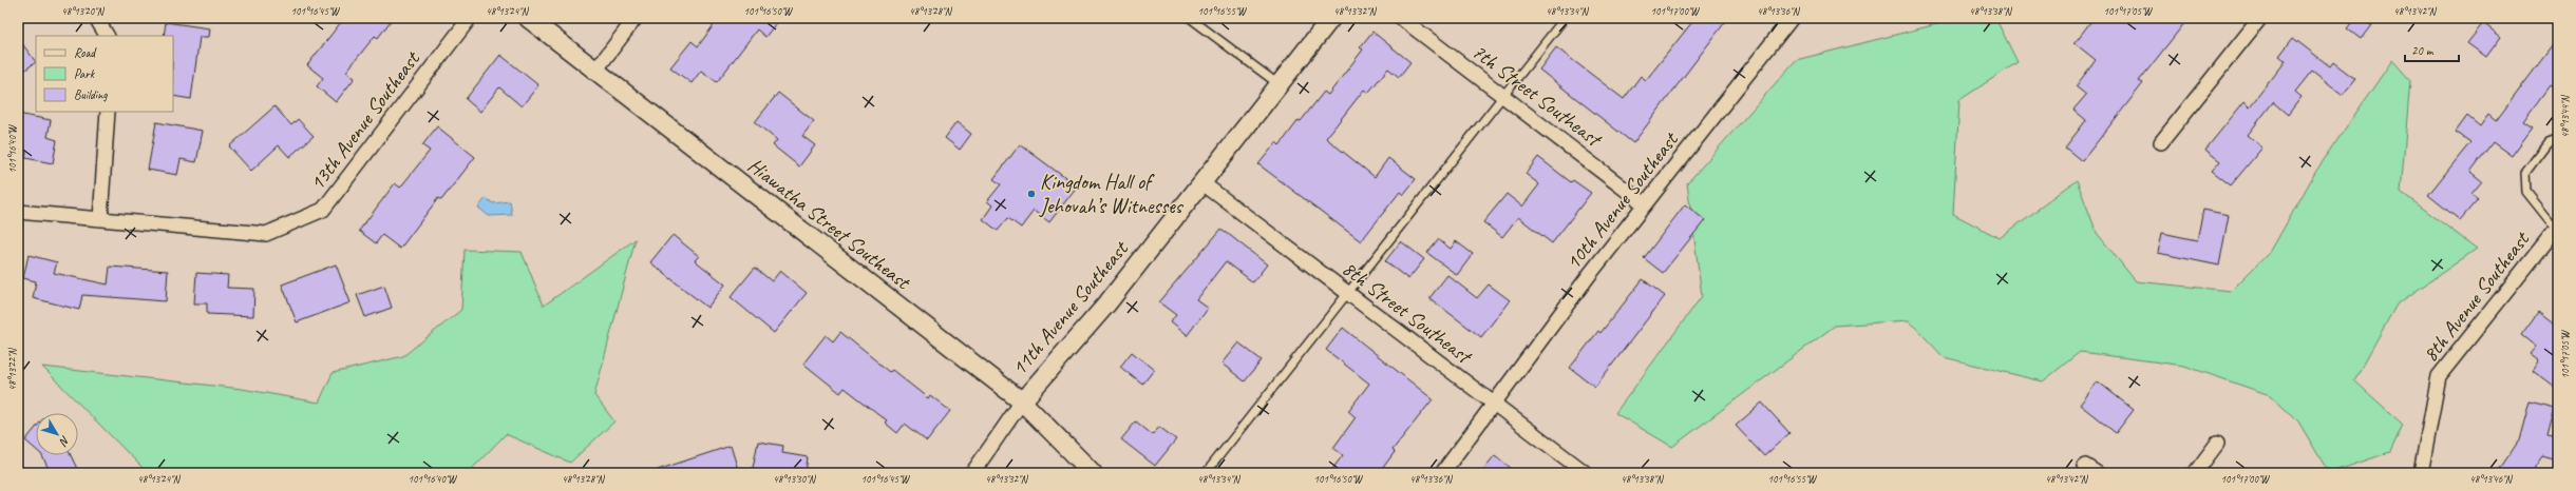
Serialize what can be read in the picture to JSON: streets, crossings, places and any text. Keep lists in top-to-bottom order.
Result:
{
  "streets": {
    "street": [
      "7th Street Southeast",
      "13th Avenue Southeast",
      "10th Avenue Southeast",
      "Hiawatha Street Southeast",
      "8th Avenue Southeast",
      "11th Avenue Southeast",
      "8th Street Southeast"
    ]
  },
  "crossings": [
    ["7th Street Southeast", "10th Avenue Southeast"],
    ["10th Avenue Southeast", "8th Street Southeast"],
    ["Hiawatha Street Southeast", "11th Avenue Southeast"],
    ["11th Avenue Southeast", "8th Street Southeast"]
  ],
  "places": ["Kingdom Hall of Jehovah’s Witnesses"],
  "legend": ["Road", "Park", "Building"],
  "scale_bar": "20 m",
  "north": "bottom right",
  "coordinates": [
    "48°13'20\"N",
    "101°16'45\"W",
    "48°13'24\"N",
    "101°16'50\"W",
    "48°13'28\"N",
    "101°16'55\"W",
    "48°13'32\"N",
    "48°13'34\"N",
    "101°17'00\"W",
    "48°13'36\"N",
    "48°13'38\"N",
    "101°17'05\"W",
    "48°13'42\"N",
    "48°13'44\"N",
    "101°16'40\"W",
    "48°13'22\"N",
    "48°13'30\"N",
    "48°13'46\"N"
  ]
}
